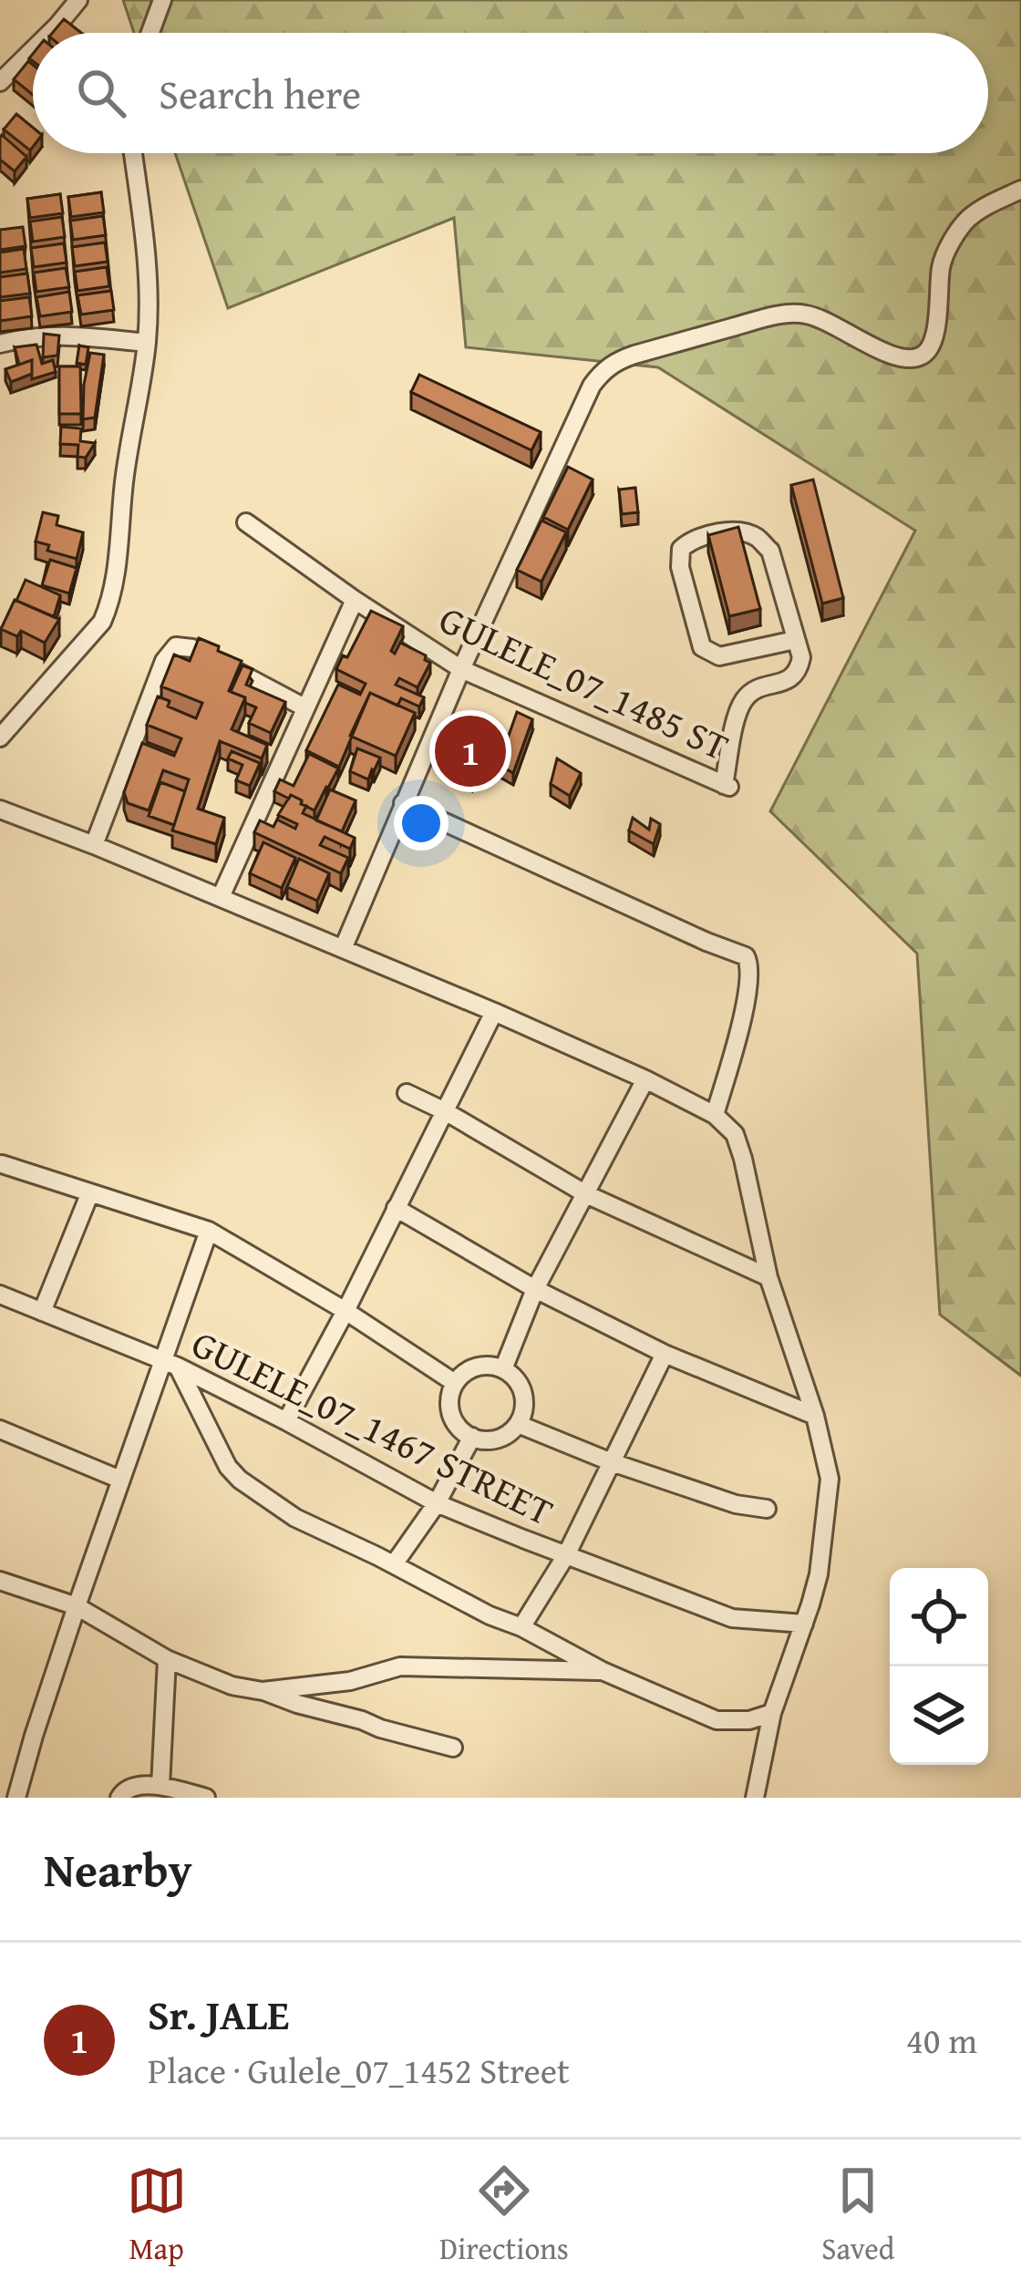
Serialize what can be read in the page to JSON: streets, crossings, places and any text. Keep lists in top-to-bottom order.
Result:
{
  "streets": {
    "street": ["GULELE_07_1485 ST", "GULELE_07_1467 STREET"]
  },
  "page": {
    "search": "Search here",
    "pins": "1",
    "heading": "Nearby",
    "list": [
      {
        "mark": "1",
        "name": "Sr. JALE",
        "note": "Place · Gulele_07_1452 Street",
        "value": "40 m"
      }
    ],
    "nav": ["Map", "Directions", "Saved"]
  }
}
